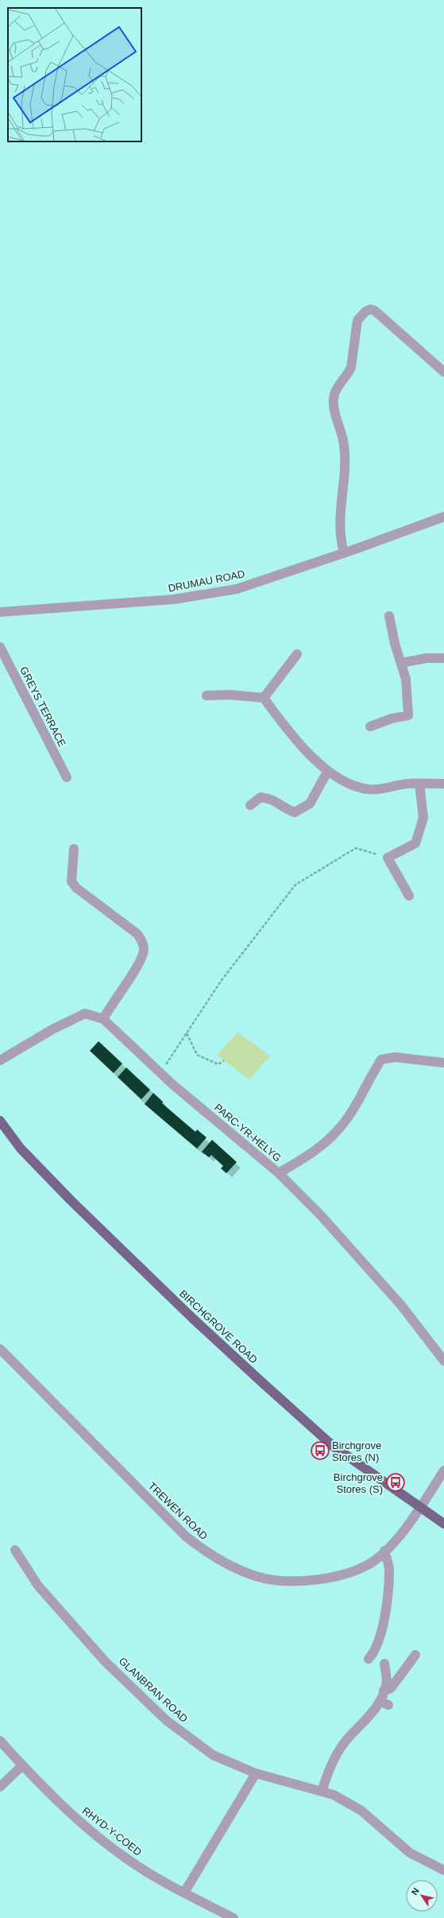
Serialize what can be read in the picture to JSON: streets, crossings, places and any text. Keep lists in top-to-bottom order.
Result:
{
  "streets": {
    "main road": ["BIRCHGROVE ROAD"],
    "street": [
      "DRUMAU ROAD",
      "GREYS TERRACE",
      "PARC-YR-HELYG",
      "TREWEN ROAD",
      "GLANBRAN ROAD",
      "RHYD-Y-COED"
    ]
  },
  "crossings": [
    ["BIRCHGROVE ROAD", "TREWEN ROAD"]
  ],
  "places": {
    "bus stop": ["Birchgrove Stores (N)", "Birchgrove Stores (S)"]
  },
  "north": "top left"
}
